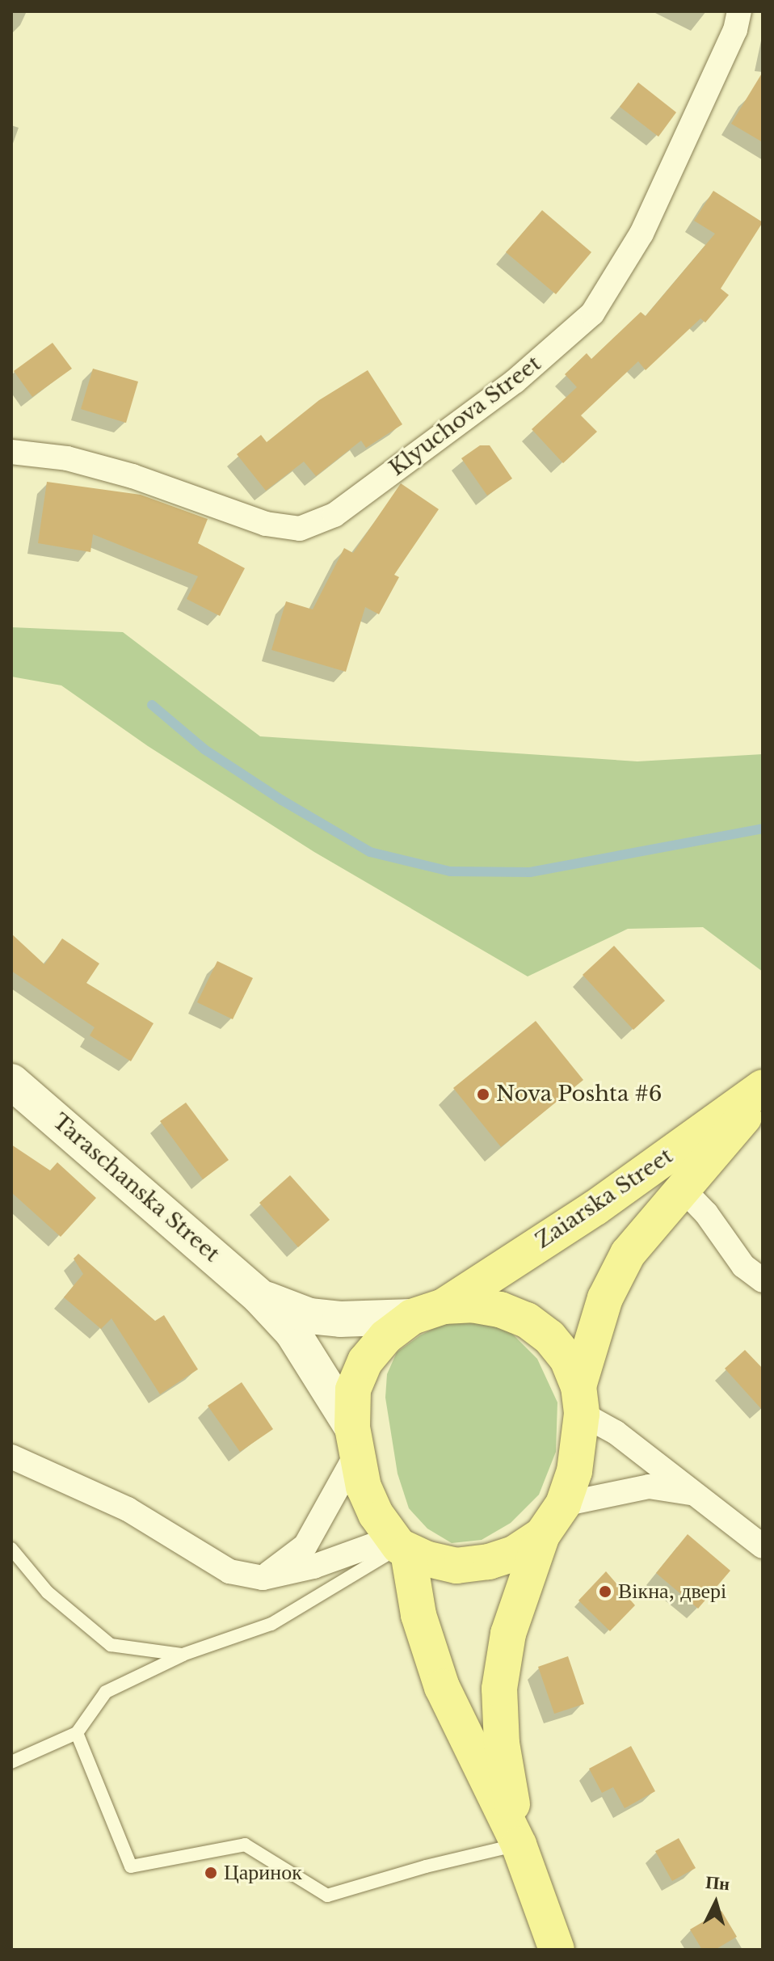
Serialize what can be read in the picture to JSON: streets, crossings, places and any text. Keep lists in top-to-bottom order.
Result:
{
  "streets": {
    "main road": ["Taraschanska Street", "Zaiarska Street"],
    "street": ["Klyuchova Street"]
  },
  "crossings": [
    ["Taraschanska Street", "Zaiarska Street"]
  ],
  "places": ["Nova Poshta #6", "Вікна, двері", "Царинок"],
  "north": "top"
}
